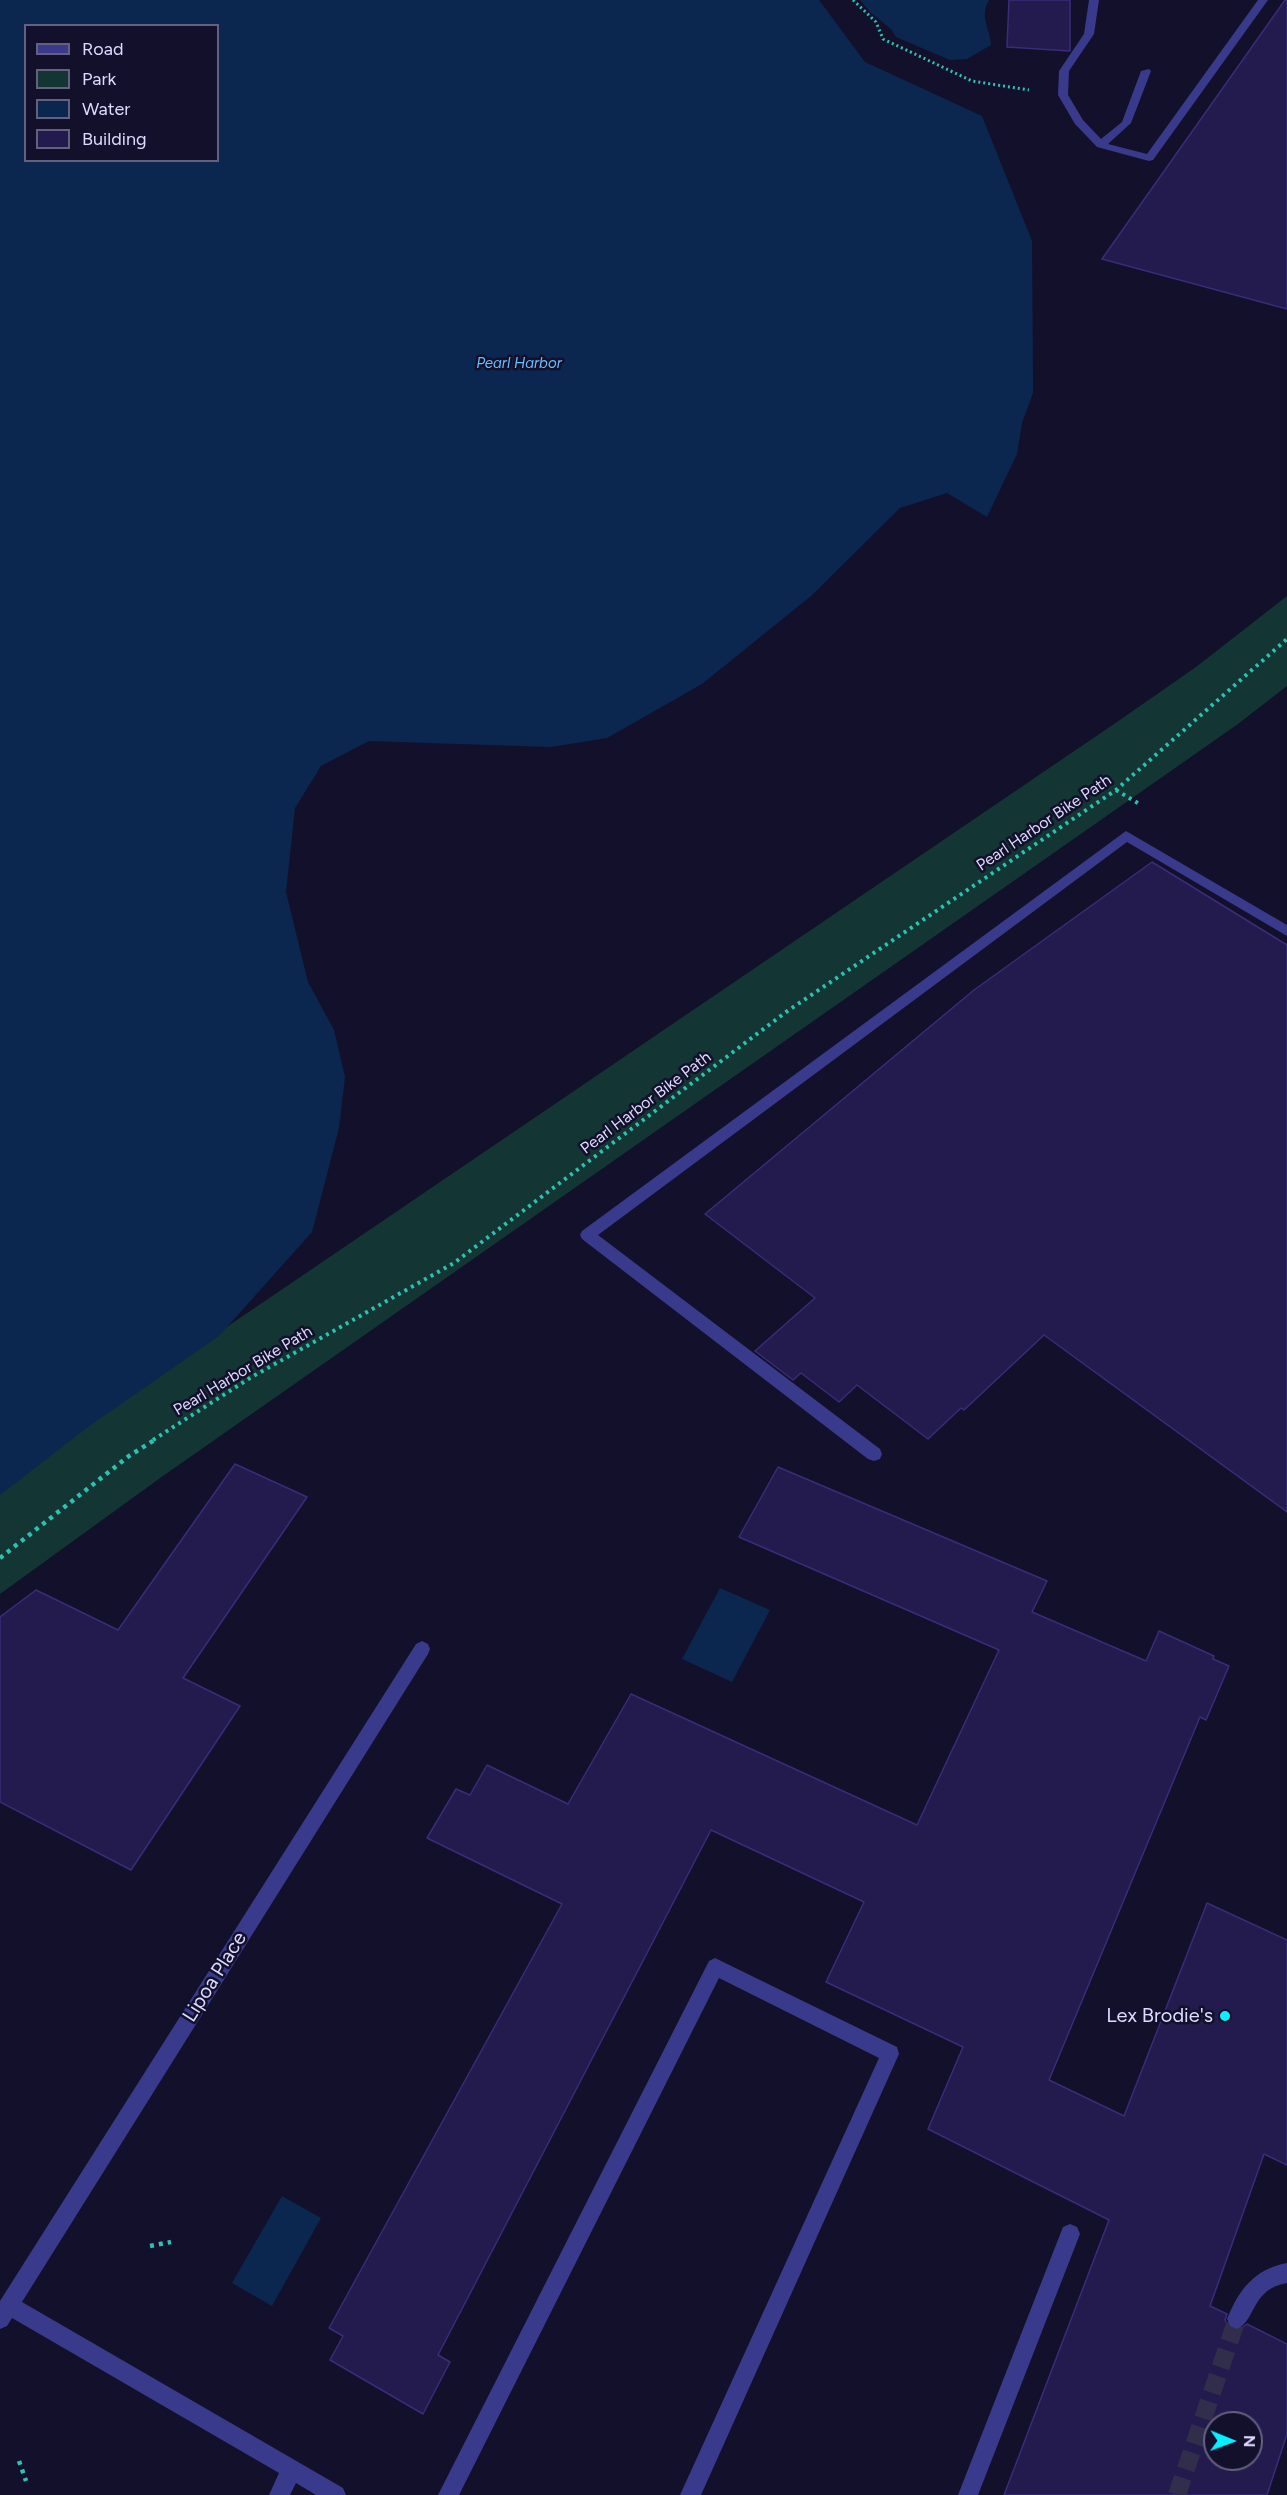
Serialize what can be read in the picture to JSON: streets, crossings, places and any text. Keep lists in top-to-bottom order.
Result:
{
  "streets": {
    "street": ["Lipoa Place"],
    "path": ["Pearl Harbor Bike Path"]
  },
  "water": ["Pearl Harbor"],
  "places": ["Lex Brodie's"],
  "legend": [
    "Road",
    "Park",
    "Water",
    "Building"
  ],
  "north": "right"
}
